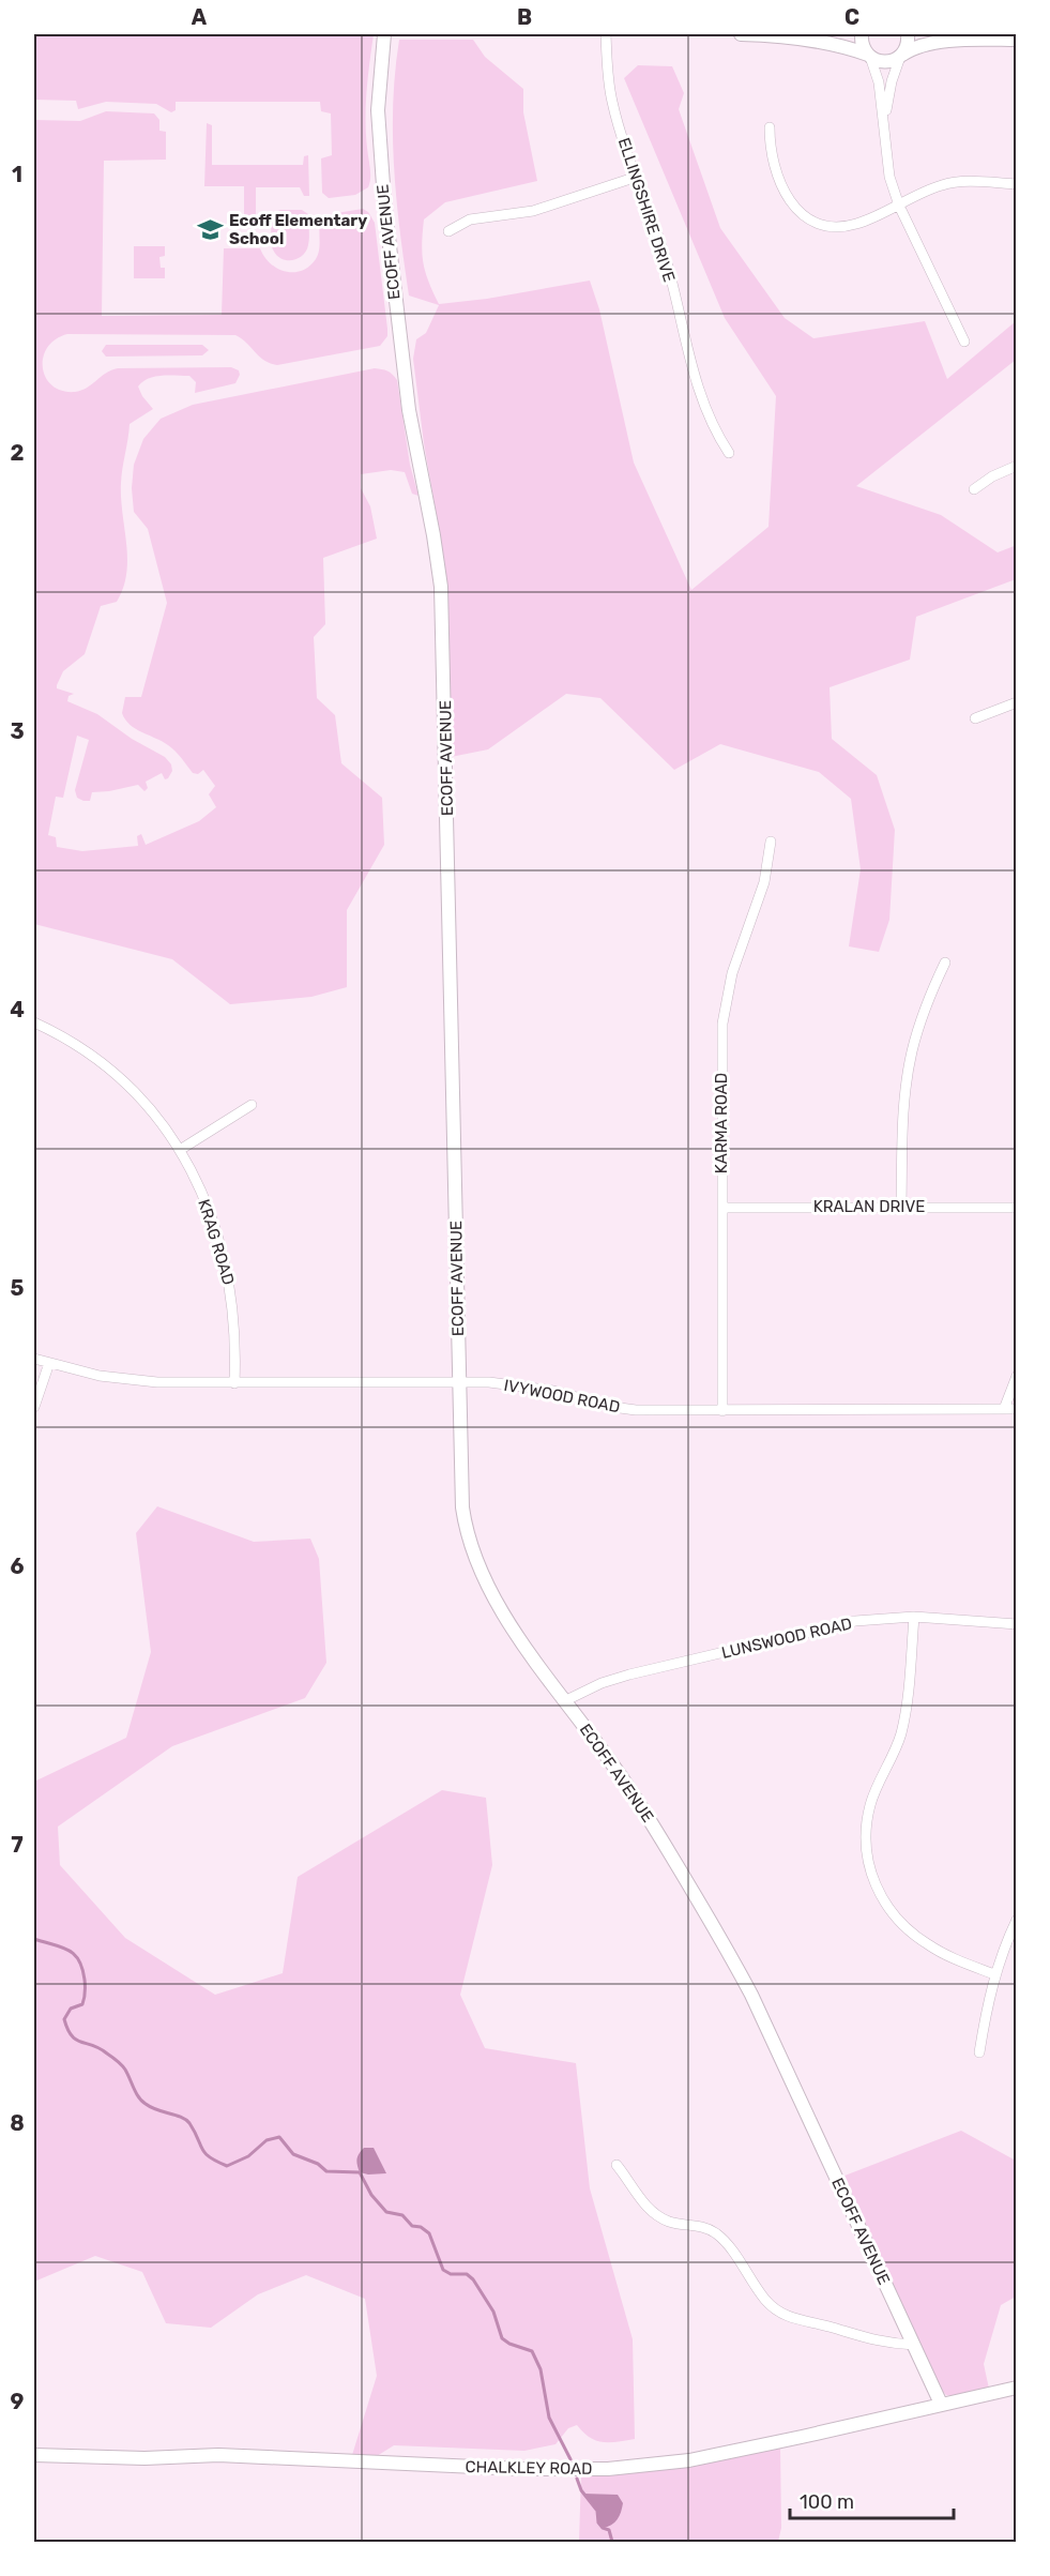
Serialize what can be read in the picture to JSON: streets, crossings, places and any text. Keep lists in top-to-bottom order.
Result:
{
  "streets": {
    "street": [
      "ELLINGSHIRE DRIVE",
      "ECOFF AVENUE",
      "KARMA ROAD",
      "KRALAN DRIVE",
      "KRAG ROAD",
      "IVYWOOD ROAD",
      "LUNSWOOD ROAD",
      "CHALKLEY ROAD"
    ]
  },
  "crossings": [
    ["ECOFF AVENUE", "IVYWOOD ROAD"],
    ["ECOFF AVENUE", "LUNSWOOD ROAD"],
    ["ECOFF AVENUE", "CHALKLEY ROAD"],
    ["KARMA ROAD", "KRALAN DRIVE"],
    ["KARMA ROAD", "IVYWOOD ROAD"],
    ["KRAG ROAD", "IVYWOOD ROAD"]
  ],
  "places": {
    "school or university": ["Ecoff Elementary School"]
  },
  "scale_bar": "100 m",
  "grid": {
    "columns": ["A", "B", "C"],
    "rows": [
      "1",
      "2",
      "3",
      "4",
      "5",
      "6",
      "7",
      "8",
      "9"
    ]
  }
}
